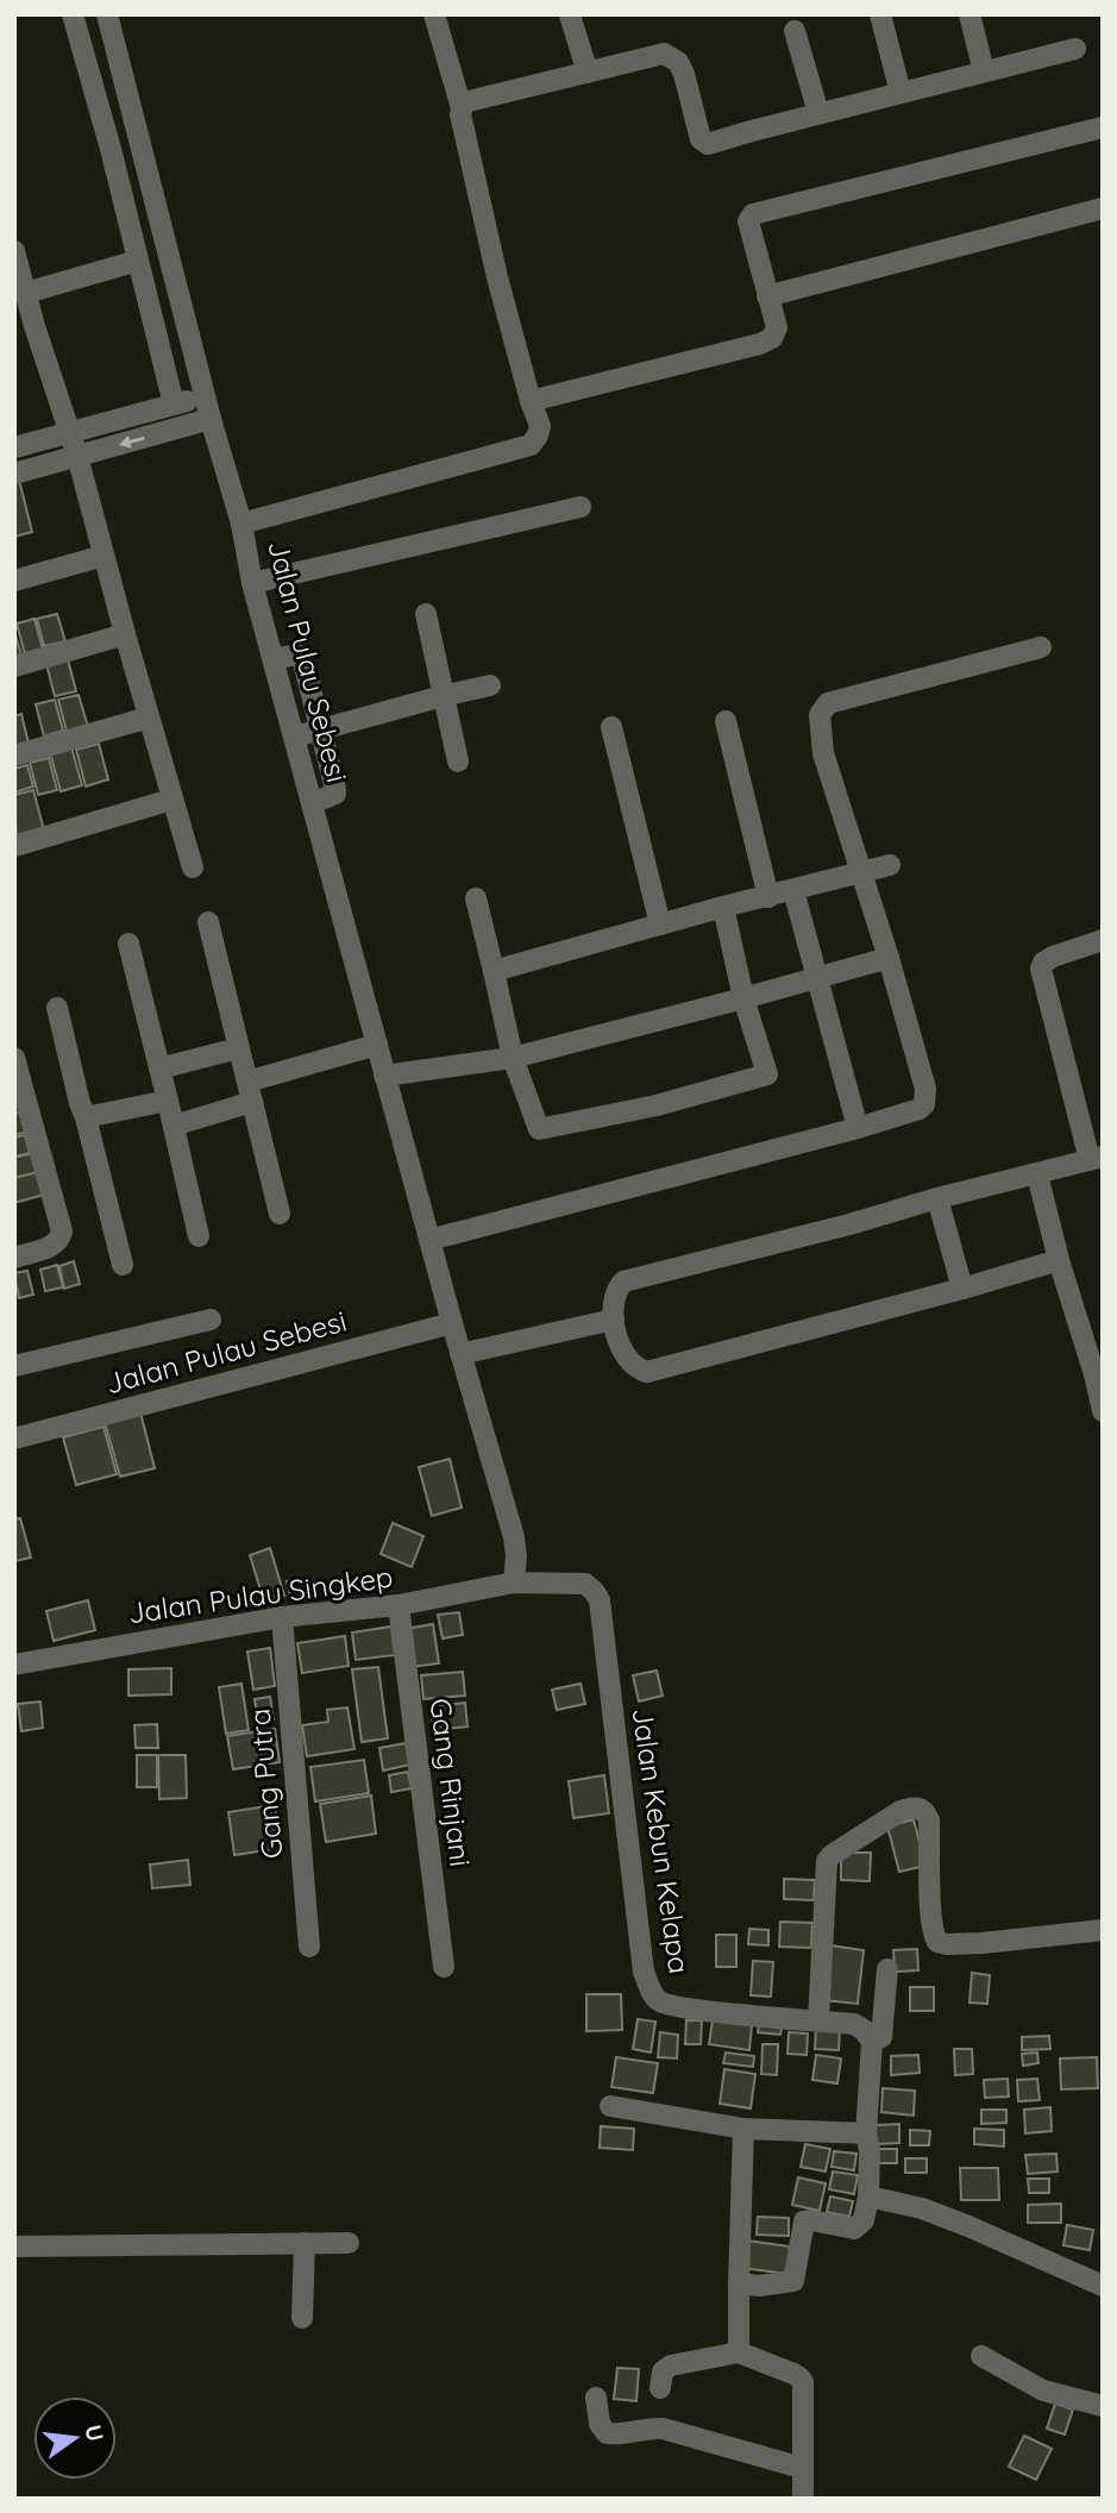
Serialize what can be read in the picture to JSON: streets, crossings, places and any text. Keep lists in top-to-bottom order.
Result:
{
  "streets": {
    "street": [
      "Jalan Pulau Sebesi",
      "Jalan Pulau Singkep",
      "Gang Rinjani",
      "Gang Putra",
      "Jalan Kebun Kelapa"
    ]
  },
  "crossings": [
    ["Jalan Pulau Sebesi", "Jalan Pulau Singkep"],
    ["Jalan Pulau Sebesi", "Jalan Kebun Kelapa"],
    ["Jalan Pulau Singkep", "Gang Rinjani"],
    ["Jalan Pulau Singkep", "Gang Putra"],
    ["Jalan Pulau Singkep", "Jalan Kebun Kelapa"]
  ],
  "north": "right"
}
